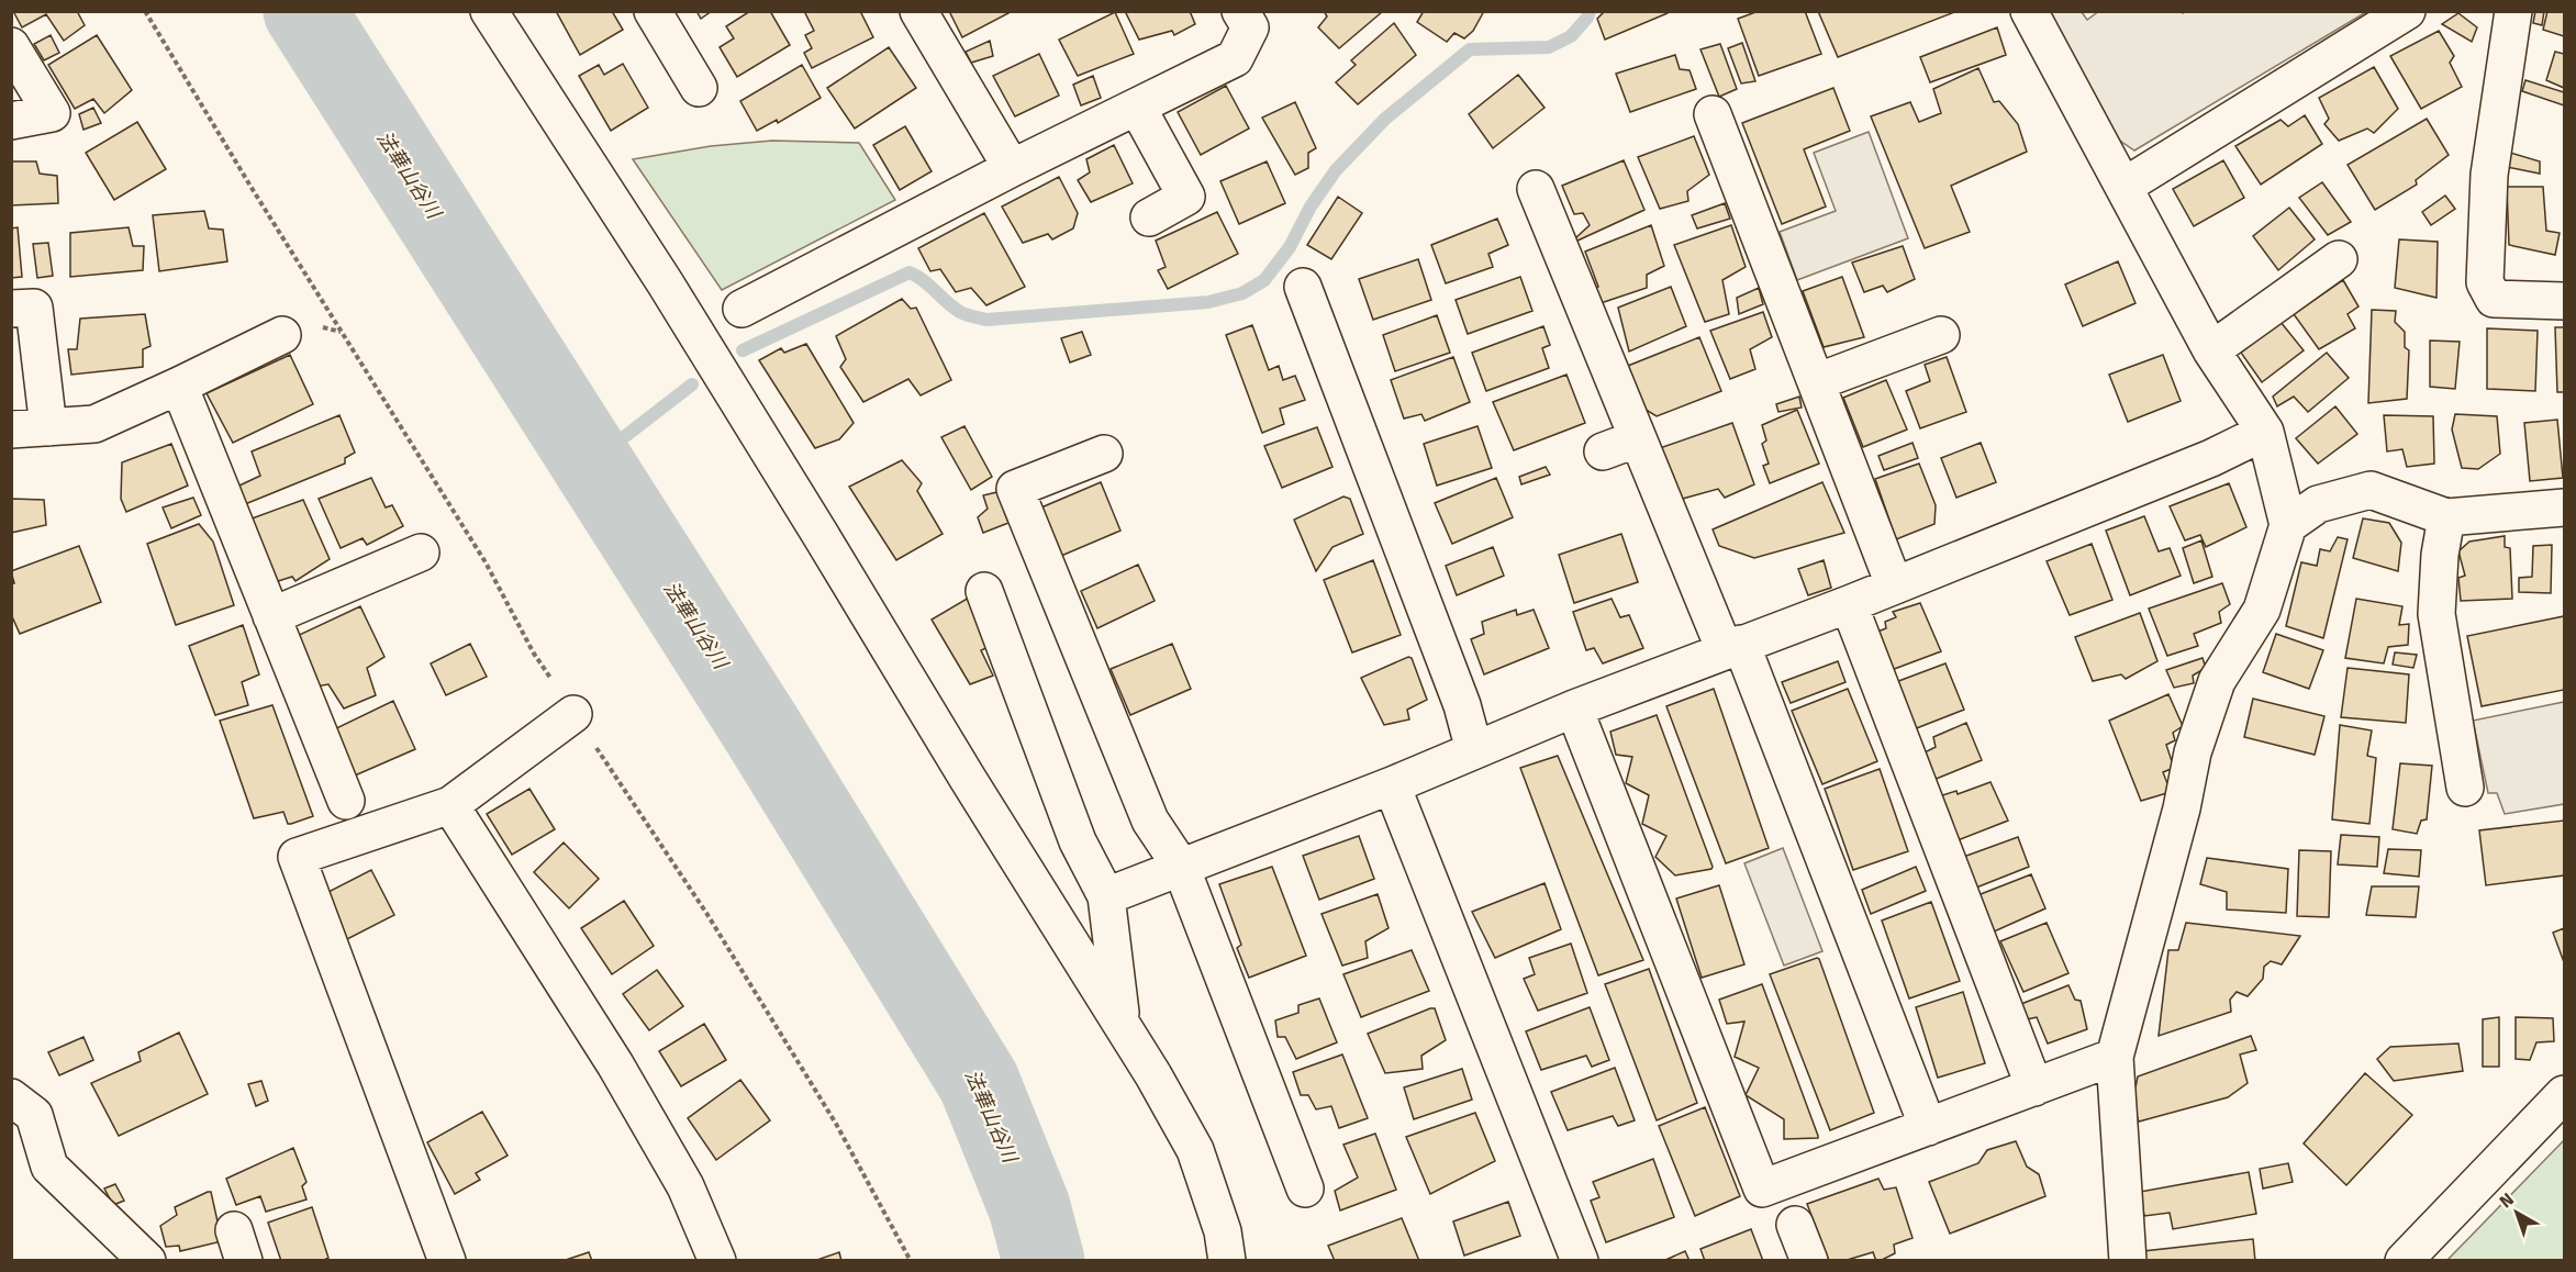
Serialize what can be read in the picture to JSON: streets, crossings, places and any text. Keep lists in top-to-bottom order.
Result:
{
  "water": ["法華山谷川"],
  "north": "top left"
}
